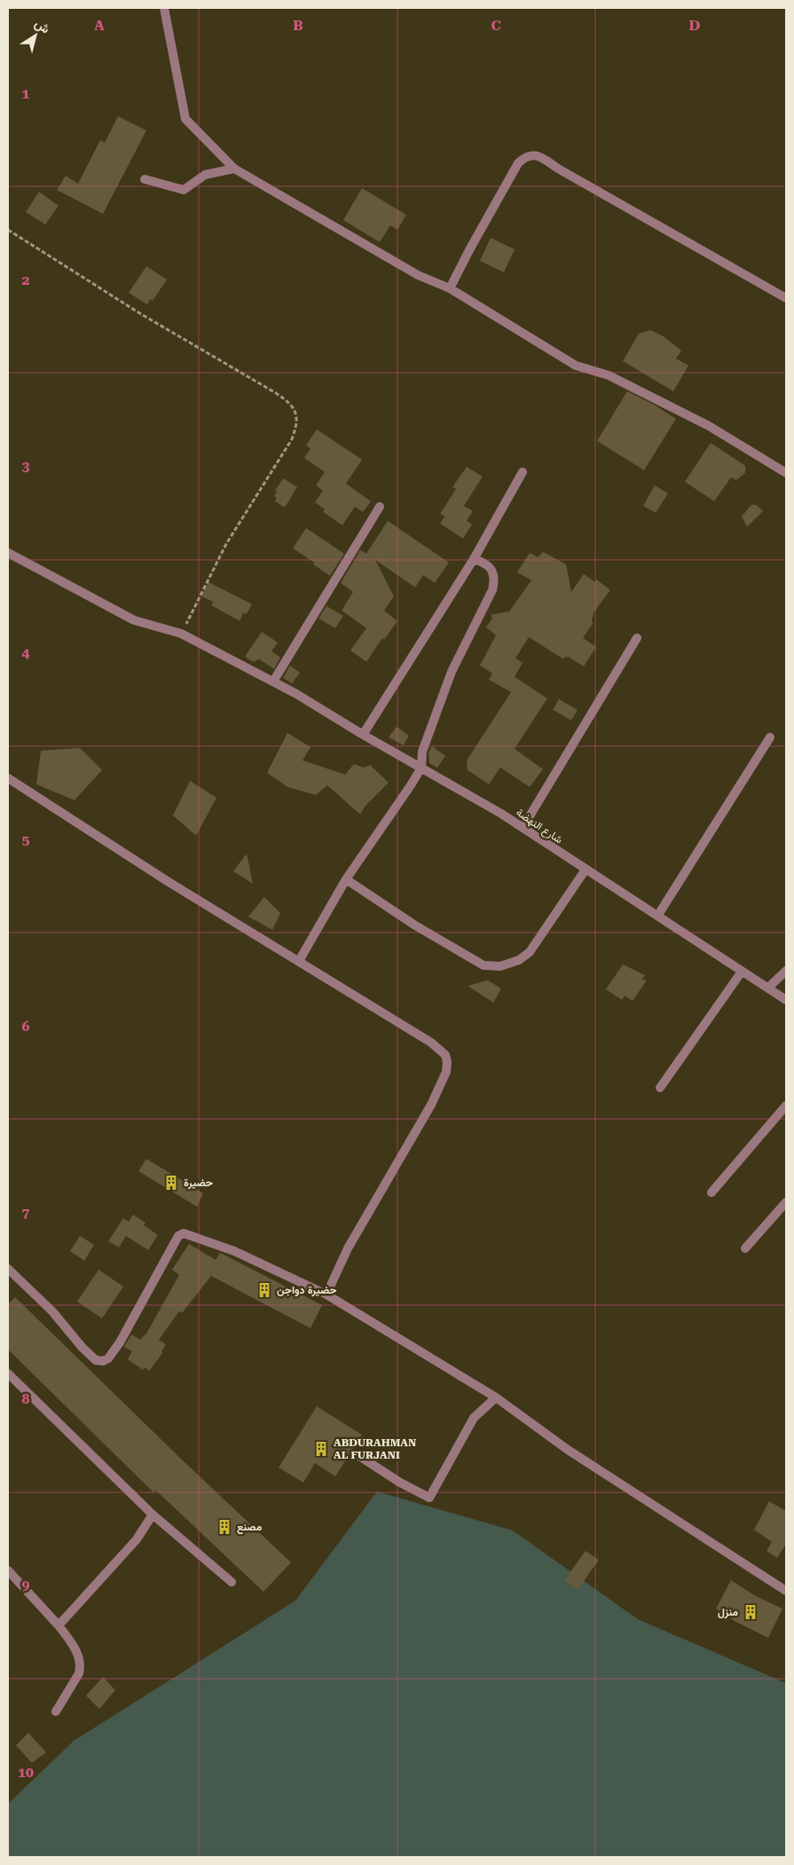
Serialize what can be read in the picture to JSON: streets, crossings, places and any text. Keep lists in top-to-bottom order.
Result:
{
  "streets": {
    "street": ["شارع النهضة"]
  },
  "places": {
    "building": [
      "حضيرة",
      "حضيرة دواجن",
      "ABDURAHMAN AL FURJANI",
      "مصنع",
      "منزل"
    ]
  },
  "north": "top right",
  "grid": {
    "columns": [
      "A",
      "B",
      "C",
      "D"
    ],
    "rows": [
      "1",
      "2",
      "3",
      "4",
      "5",
      "6",
      "7",
      "8",
      "9",
      "10"
    ]
  }
}
